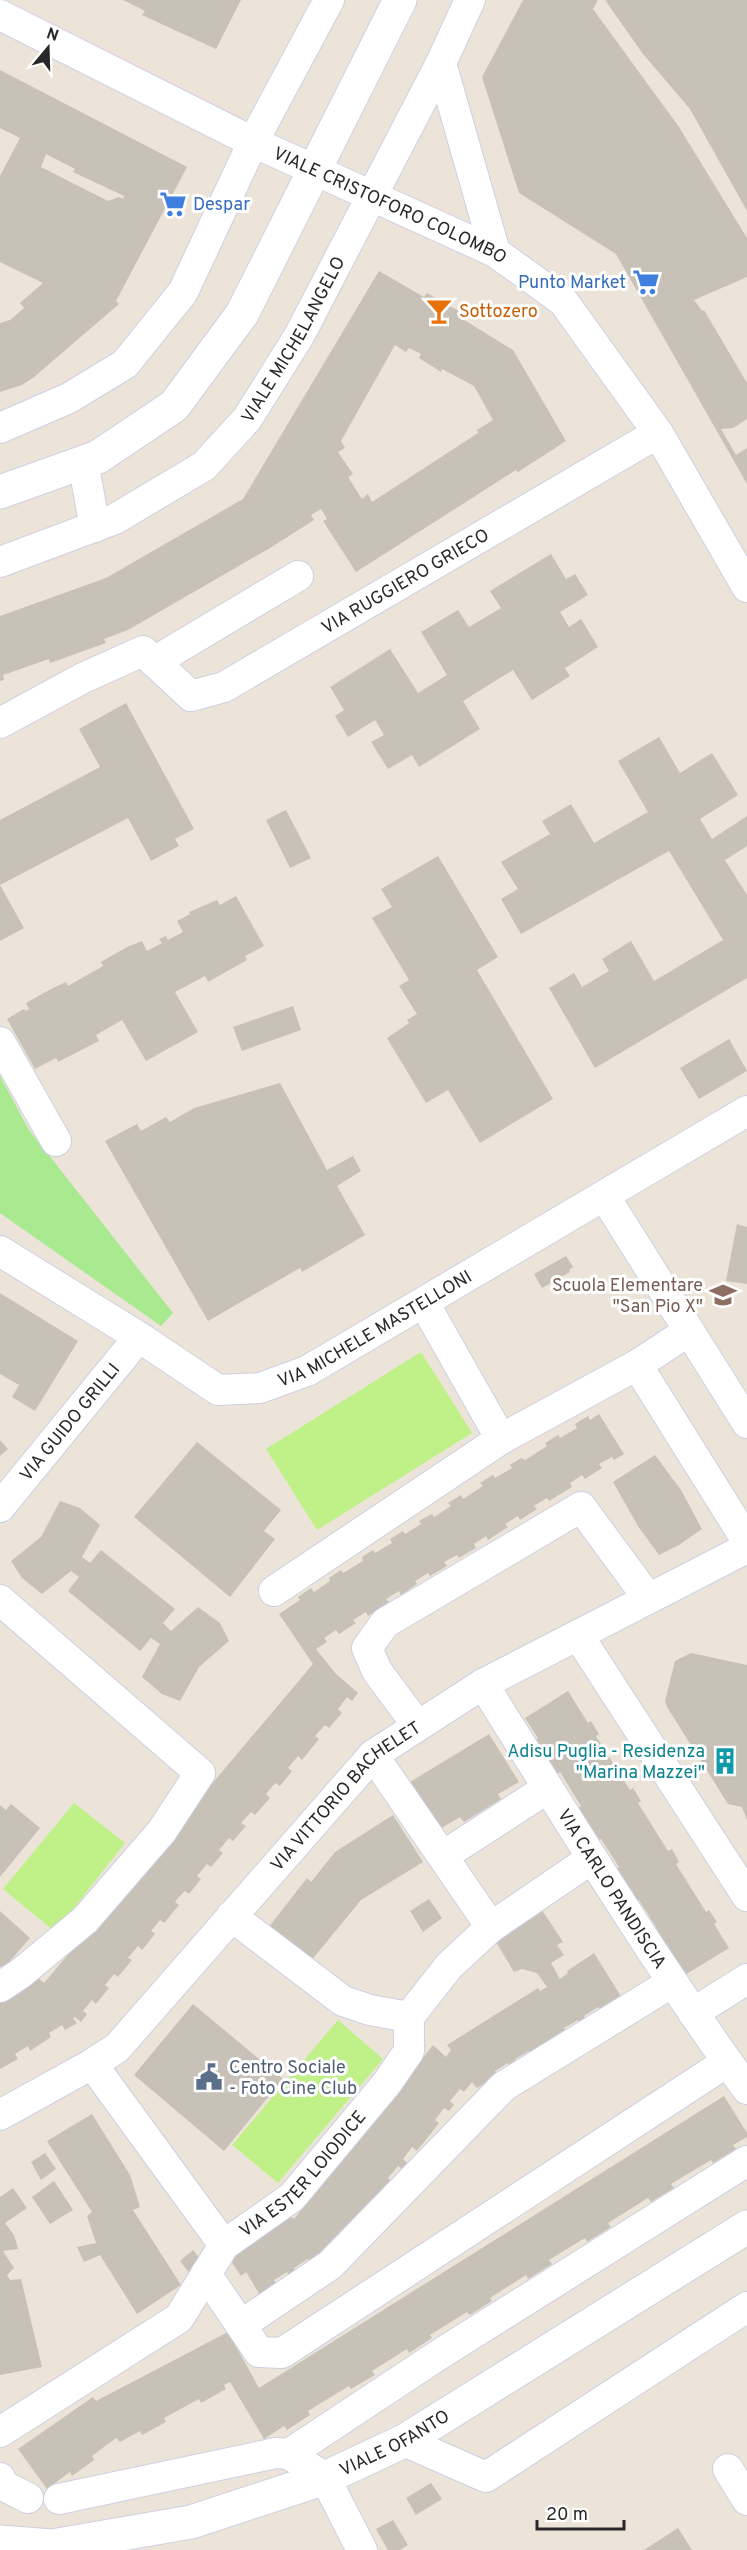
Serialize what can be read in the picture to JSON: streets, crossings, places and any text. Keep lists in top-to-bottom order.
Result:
{
  "streets": {
    "main road": ["VIALE OFANTO"],
    "street": [
      "VIALE CRISTOFORO COLOMBO",
      "VIALE MICHELANGELO",
      "VIA RUGGIERO GRIECO",
      "VIA MICHELE MASTELLONI",
      "VIA GUIDO GRILLI",
      "VIA VITTORIO BACHELET",
      "VIA CARLO PANDISCIA",
      "VIA ESTER LOIODICE"
    ]
  },
  "crossings": [
    ["VIALE CRISTOFORO COLOMBO", "VIALE MICHELANGELO"],
    ["VIALE CRISTOFORO COLOMBO", "VIA RUGGIERO GRIECO"],
    ["VIA MICHELE MASTELLONI", "VIA GUIDO GRILLI"],
    ["VIA VITTORIO BACHELET", "VIA CARLO PANDISCIA"]
  ],
  "places": {
    "supermarket": ["Despar", "Punto Market"],
    "bar": ["Sottozero"],
    "school or university": ["Scuola Elementare \"San Pio X\""],
    "building": ["Adisu Puglia - Residenza \"Marina Mazzei\""],
    "public building": ["Centro Sociale - Foto Cine Club"]
  },
  "scale_bar": "20 m",
  "north": "top"
}
